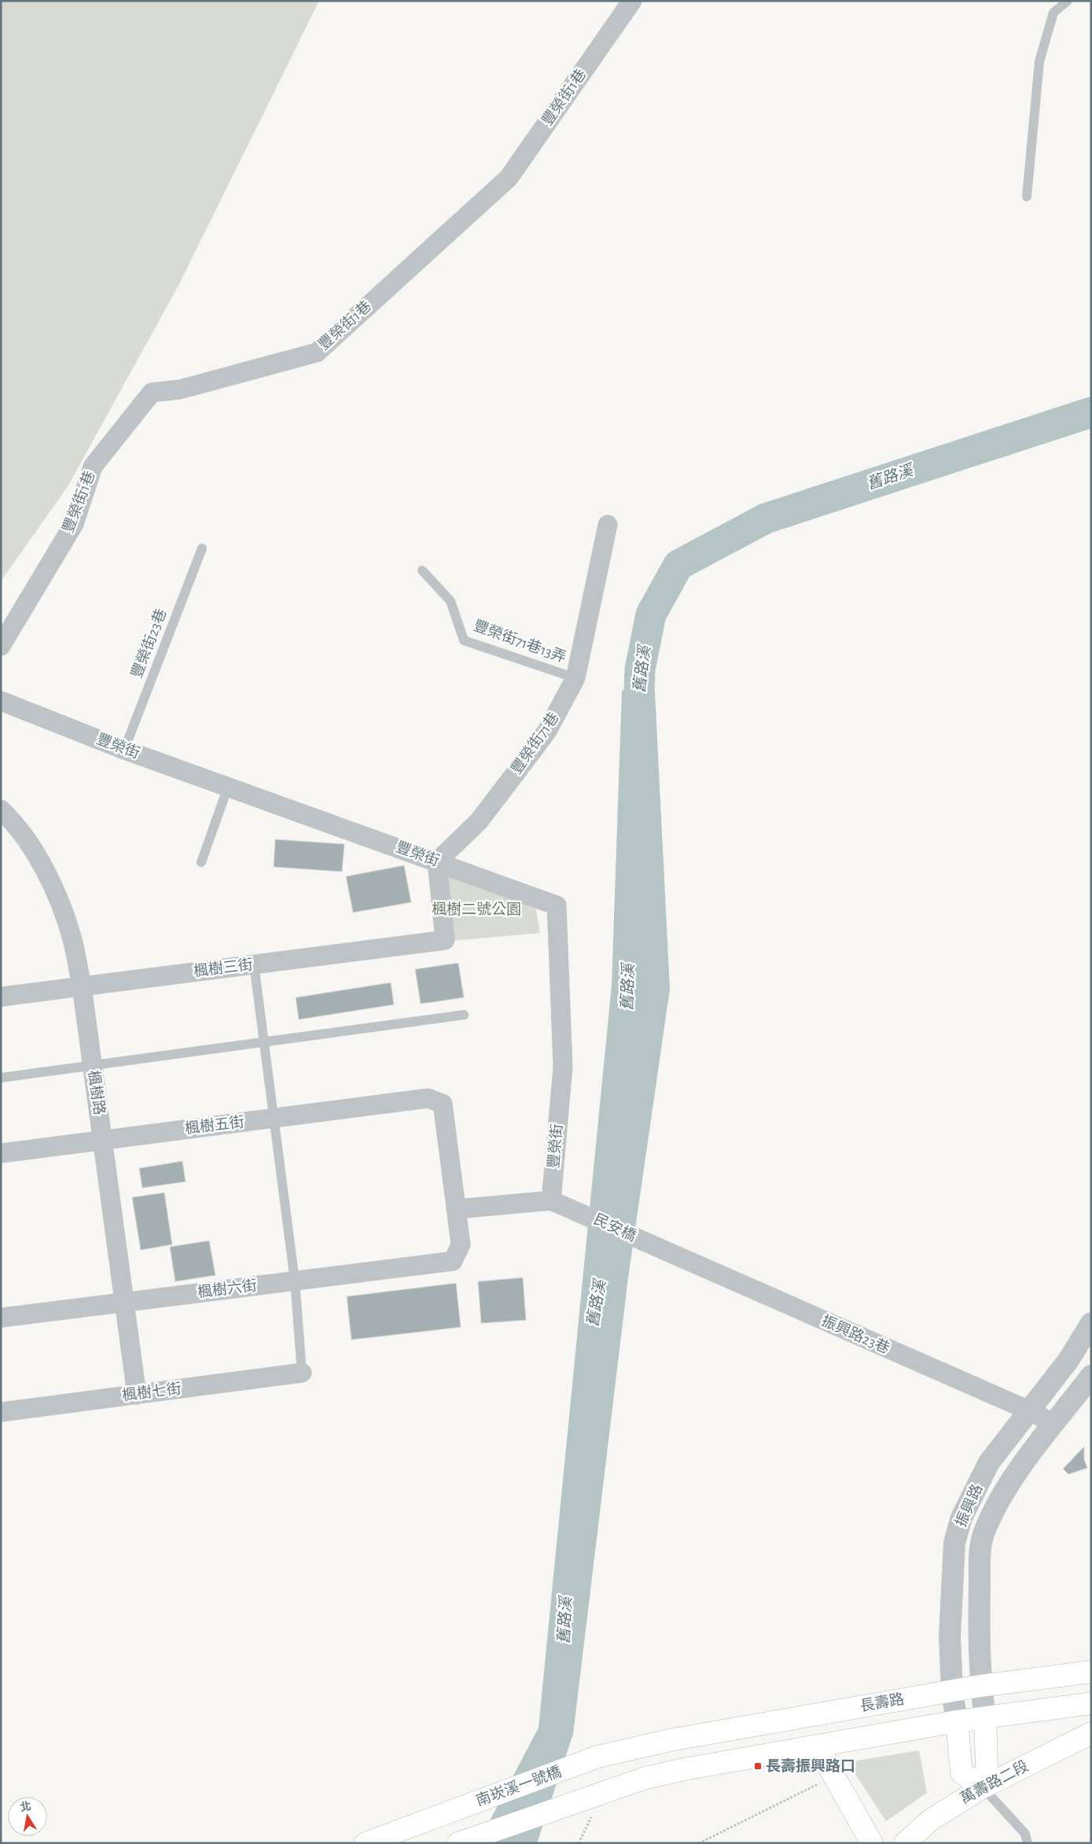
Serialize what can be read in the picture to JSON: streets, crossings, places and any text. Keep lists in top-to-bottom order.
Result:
{
  "streets": {
    "main road": ["長壽路", "萬壽路二段", "南崁溪一號橋"],
    "street": [
      "豐榮街1巷",
      "豐榮街71巷",
      "豐榮街",
      "楓樹三街",
      "楓樹路",
      "楓樹五街",
      "民安橋",
      "楓樹六街",
      "振興路23巷",
      "楓樹七街",
      "振興路"
    ],
    "lane": ["豐榮街71巷13弄", "豐榮街23巷"]
  },
  "crossings": [
    ["豐榮街71巷13弄", "豐榮街71巷"],
    ["豐榮街23巷", "豐榮街"],
    ["豐榮街71巷", "豐榮街"],
    ["豐榮街71巷", "楓樹三街"],
    ["豐榮街", "楓樹三街"],
    ["豐榮街", "民安橋"],
    ["楓樹三街", "楓樹路"],
    ["楓樹路", "楓樹五街"],
    ["楓樹路", "楓樹六街"],
    ["楓樹路", "楓樹七街"],
    ["楓樹五街", "楓樹六街"],
    ["民安橋", "振興路23巷"],
    ["振興路23巷", "振興路"],
    ["振興路", "長壽路"],
    ["長壽路", "南崁溪一號橋"]
  ],
  "water": ["舊路溪"],
  "parks": ["楓樹二號公園"],
  "places": {
    "transit": ["長壽振興路口"]
  },
  "north": "top"
}
